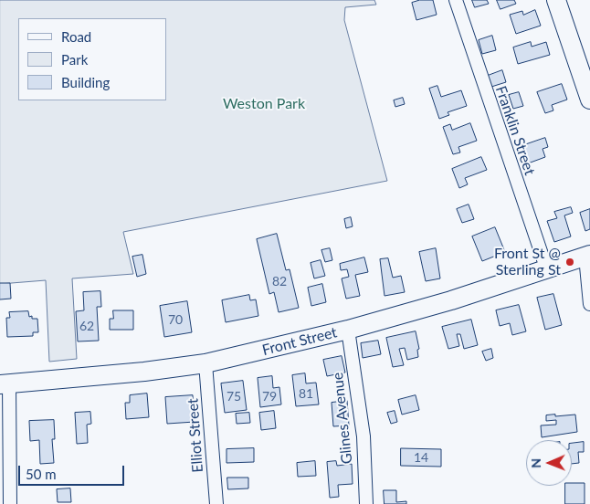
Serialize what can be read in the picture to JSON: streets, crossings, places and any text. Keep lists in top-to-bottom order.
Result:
{
  "streets": {
    "street": [
      "Franklin Street",
      "Front Street",
      "Glines Avenue",
      "Elliot Street"
    ]
  },
  "crossings": [
    ["Franklin Street", "Front Street"],
    ["Front Street", "Glines Avenue"],
    ["Front Street", "Elliot Street"]
  ],
  "parks": ["Weston Park"],
  "places": ["Front St @ Sterling St"],
  "house_numbers": [
    "82",
    "70",
    "62",
    "81",
    "75",
    "79",
    "14"
  ],
  "legend": ["Road", "Park", "Building"],
  "scale_bar": "50 m",
  "north": "left"
}
